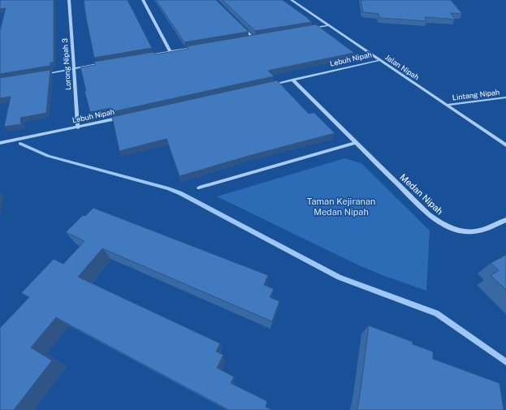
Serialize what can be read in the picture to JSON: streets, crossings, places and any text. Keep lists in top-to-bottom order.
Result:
{
  "streets": {
    "street": [
      "Lebuh Nipah",
      "Lorong Nipah 3",
      "Jalan Nipah",
      "Lintang Nipah",
      "Medan Nipah"
    ]
  },
  "crossings": [
    ["Lebuh Nipah", "Lorong Nipah 3"],
    ["Lebuh Nipah", "Jalan Nipah"],
    ["Lebuh Nipah", "Medan Nipah"],
    ["Jalan Nipah", "Lintang Nipah"]
  ],
  "parks": ["Taman Kejiranan Medan Nipah"]
}
